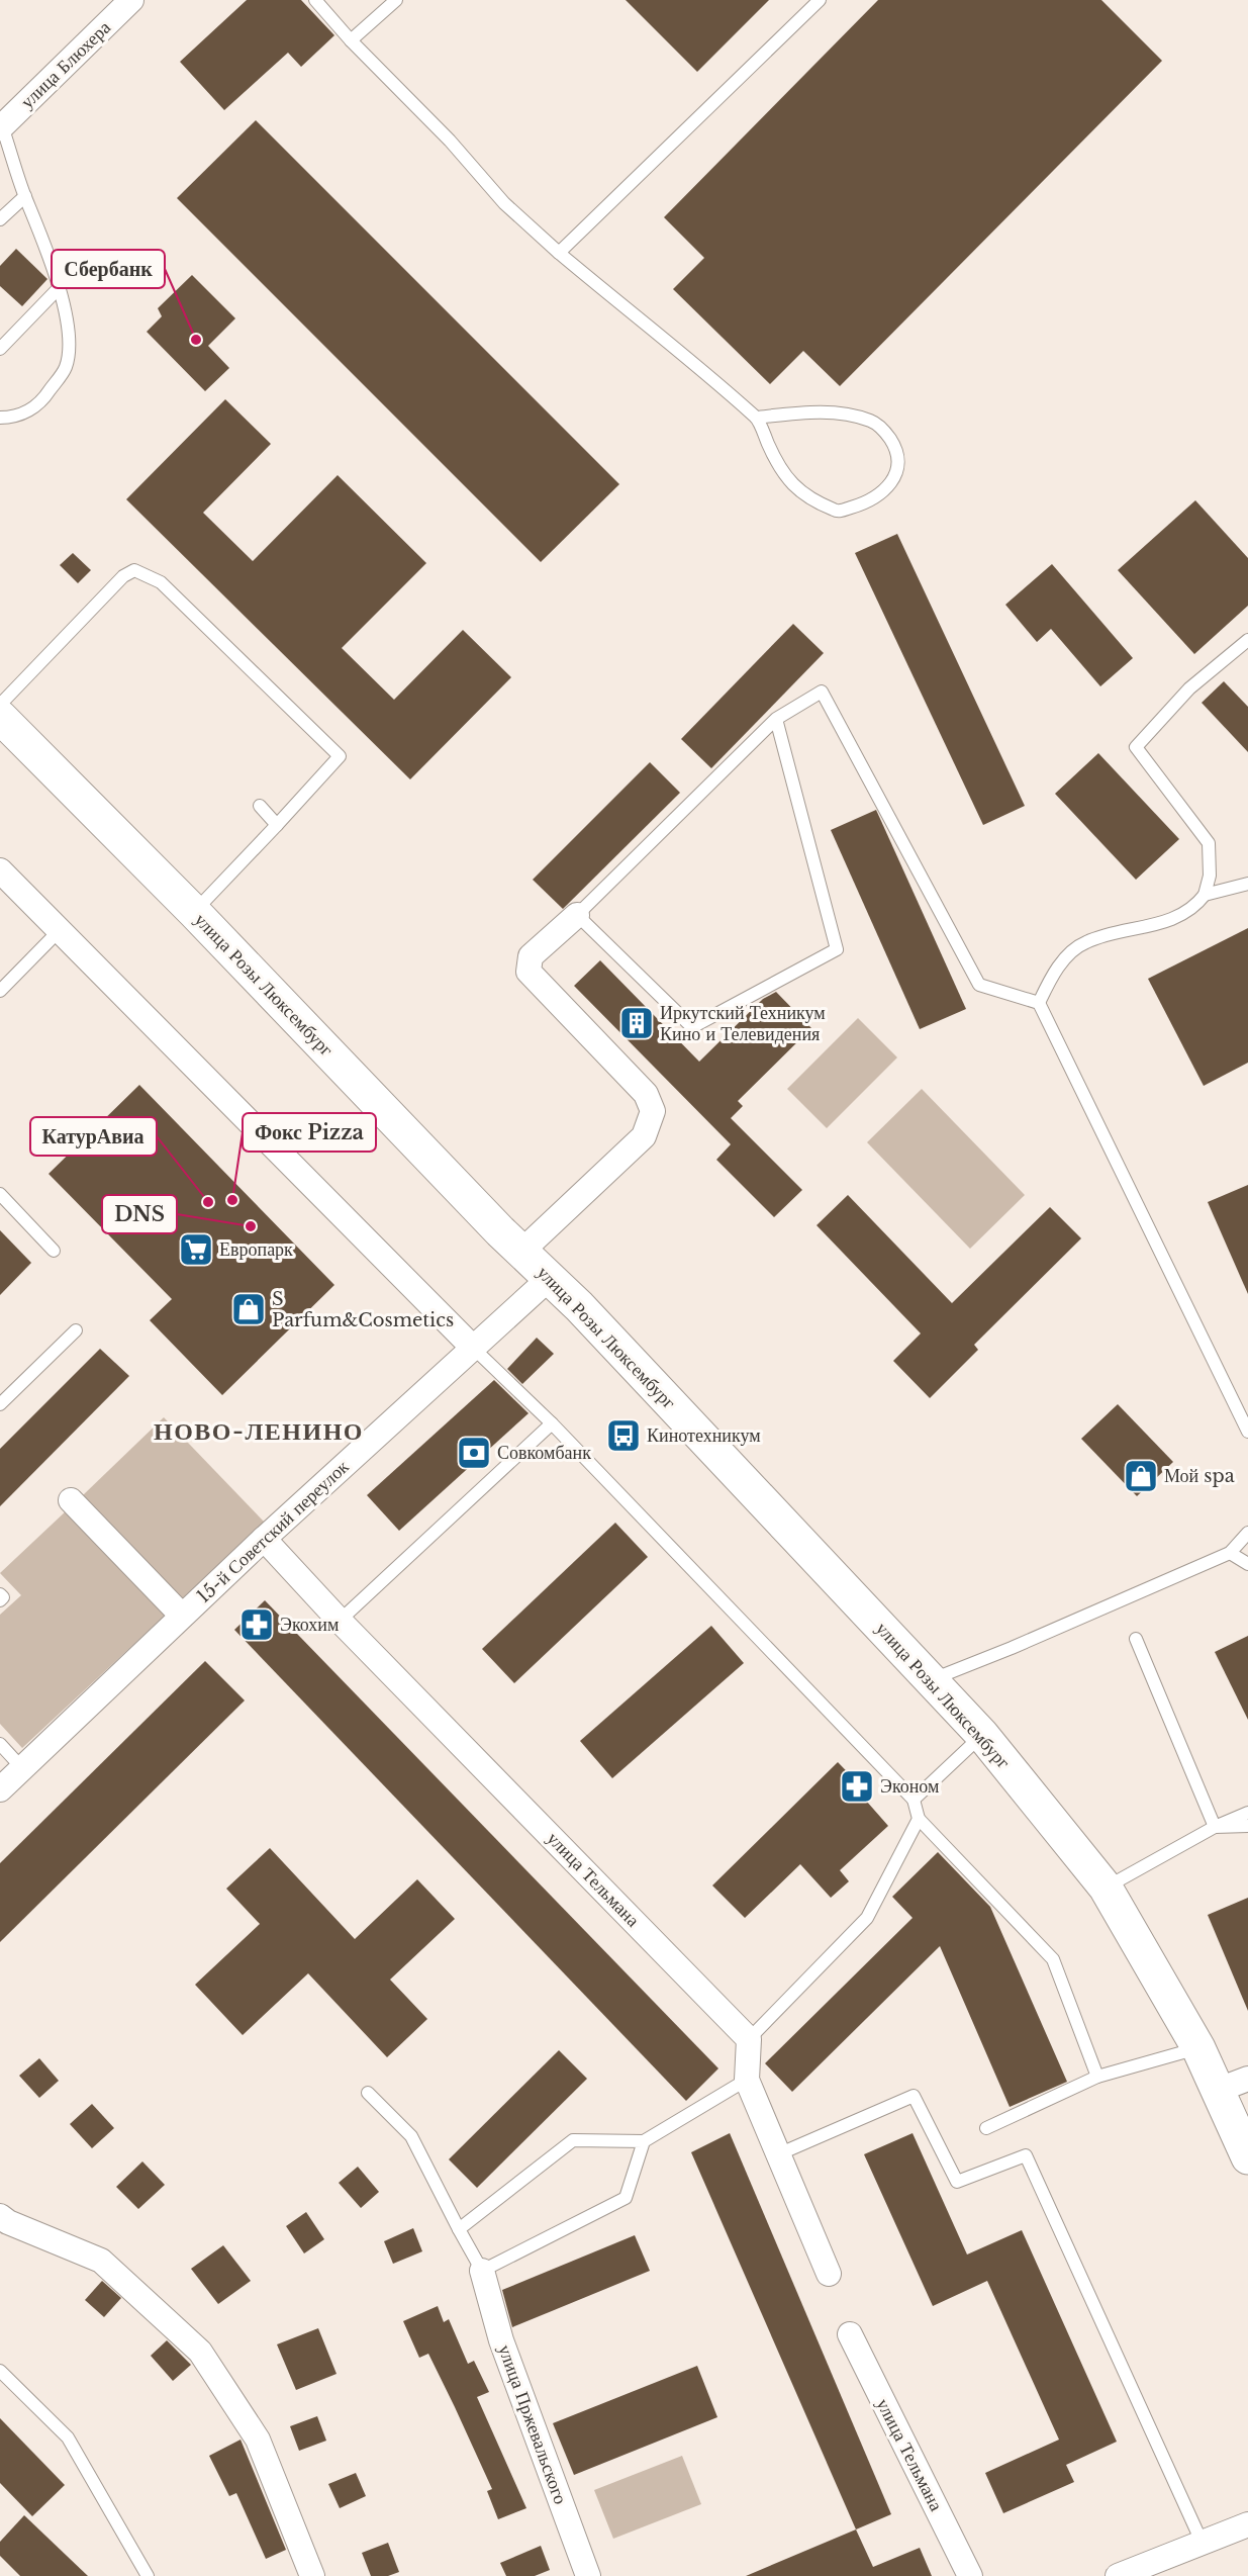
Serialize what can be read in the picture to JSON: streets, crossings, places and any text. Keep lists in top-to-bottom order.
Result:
{
  "streets": {
    "main road": ["улица Розы Люксембург"],
    "street": [
      "улица Блюхера",
      "15-й Советский переулок",
      "улица Тельмана",
      "улица Пржевальского"
    ]
  },
  "crossings": [
    ["улица Розы Люксембург", "15-й Советский переулок"],
    ["15-й Советский переулок", "улица Тельмана"]
  ],
  "districts": ["НОВО-ЛЕНИНО"],
  "places": {
    "other": [
      "Сбербанк",
      "Фокс Pizza",
      "КатурАвиа",
      "DNS"
    ],
    "building": ["Иркутский Техникум Кино и Телевидения"],
    "supermarket": ["Европарк"],
    "shop": ["S Parfum&Cosmetics", "Мой spa"],
    "bus stop": ["Кинотехникум"],
    "bank": ["Совкомбанк"],
    "pharmacy": ["Экохим", "Эконом"]
  }
}
